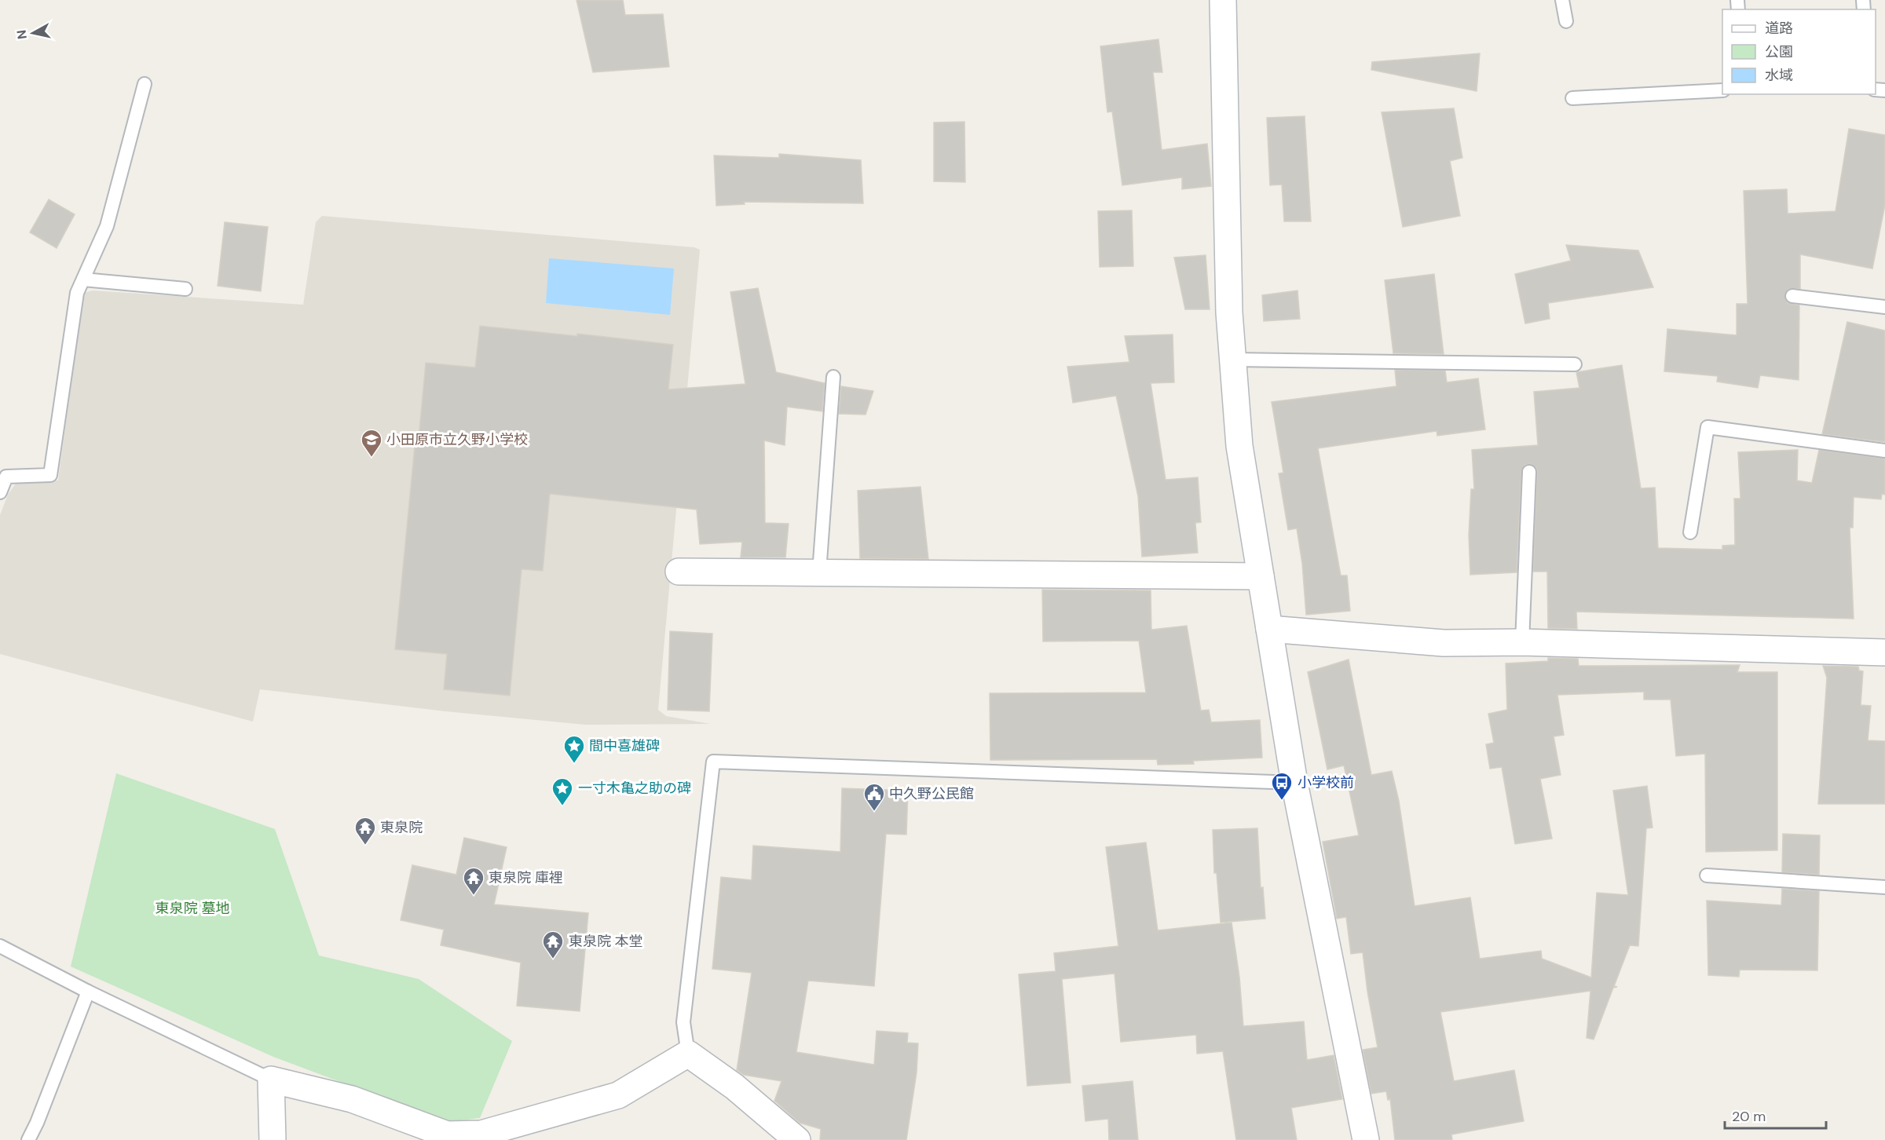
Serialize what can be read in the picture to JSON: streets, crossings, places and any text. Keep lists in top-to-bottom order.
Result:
{
  "parks": ["東泉院 墓地"],
  "places": {
    "school or university": ["小田原市立久野小学校"],
    "place": ["間中喜雄碑", "一寸木亀之助の碑"],
    "bus stop": ["小学校前"],
    "public building": ["中久野公民館"],
    "temple": ["東泉院", "東泉院 庫裡", "東泉院 本堂"]
  },
  "legend": ["道路", "公園", "水域"],
  "scale_bar": "20 m",
  "north": "left"
}
